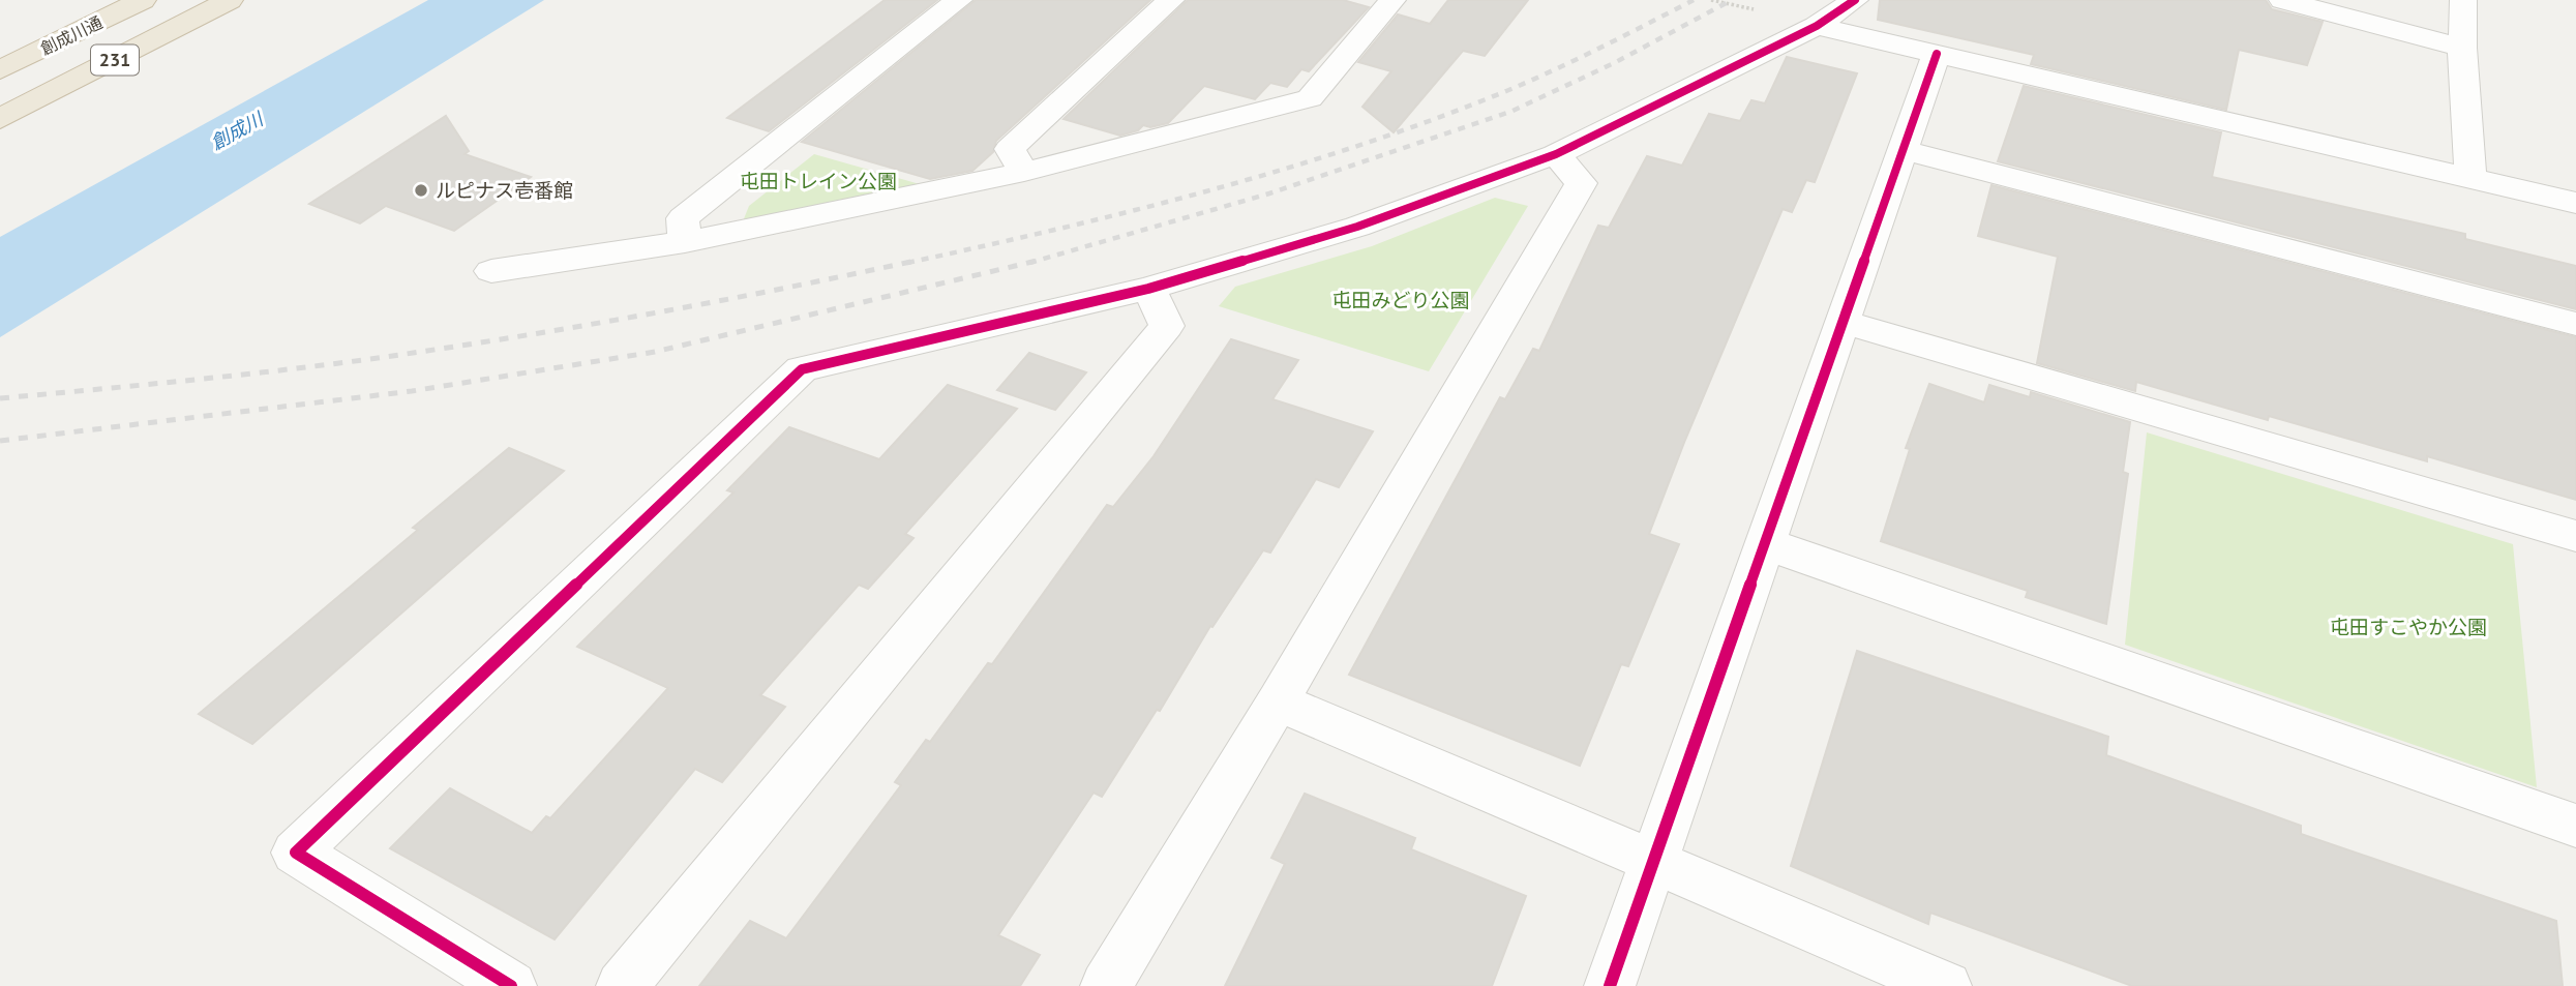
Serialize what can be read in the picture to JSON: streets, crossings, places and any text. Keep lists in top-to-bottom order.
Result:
{
  "streets": {
    "highway": ["創成川通", "231"]
  },
  "water": ["創成川"],
  "parks": ["屯田トレイン公園", "屯田みどり公園", "屯田すこやか公園"],
  "places": ["ルピナス壱番館"]
}
